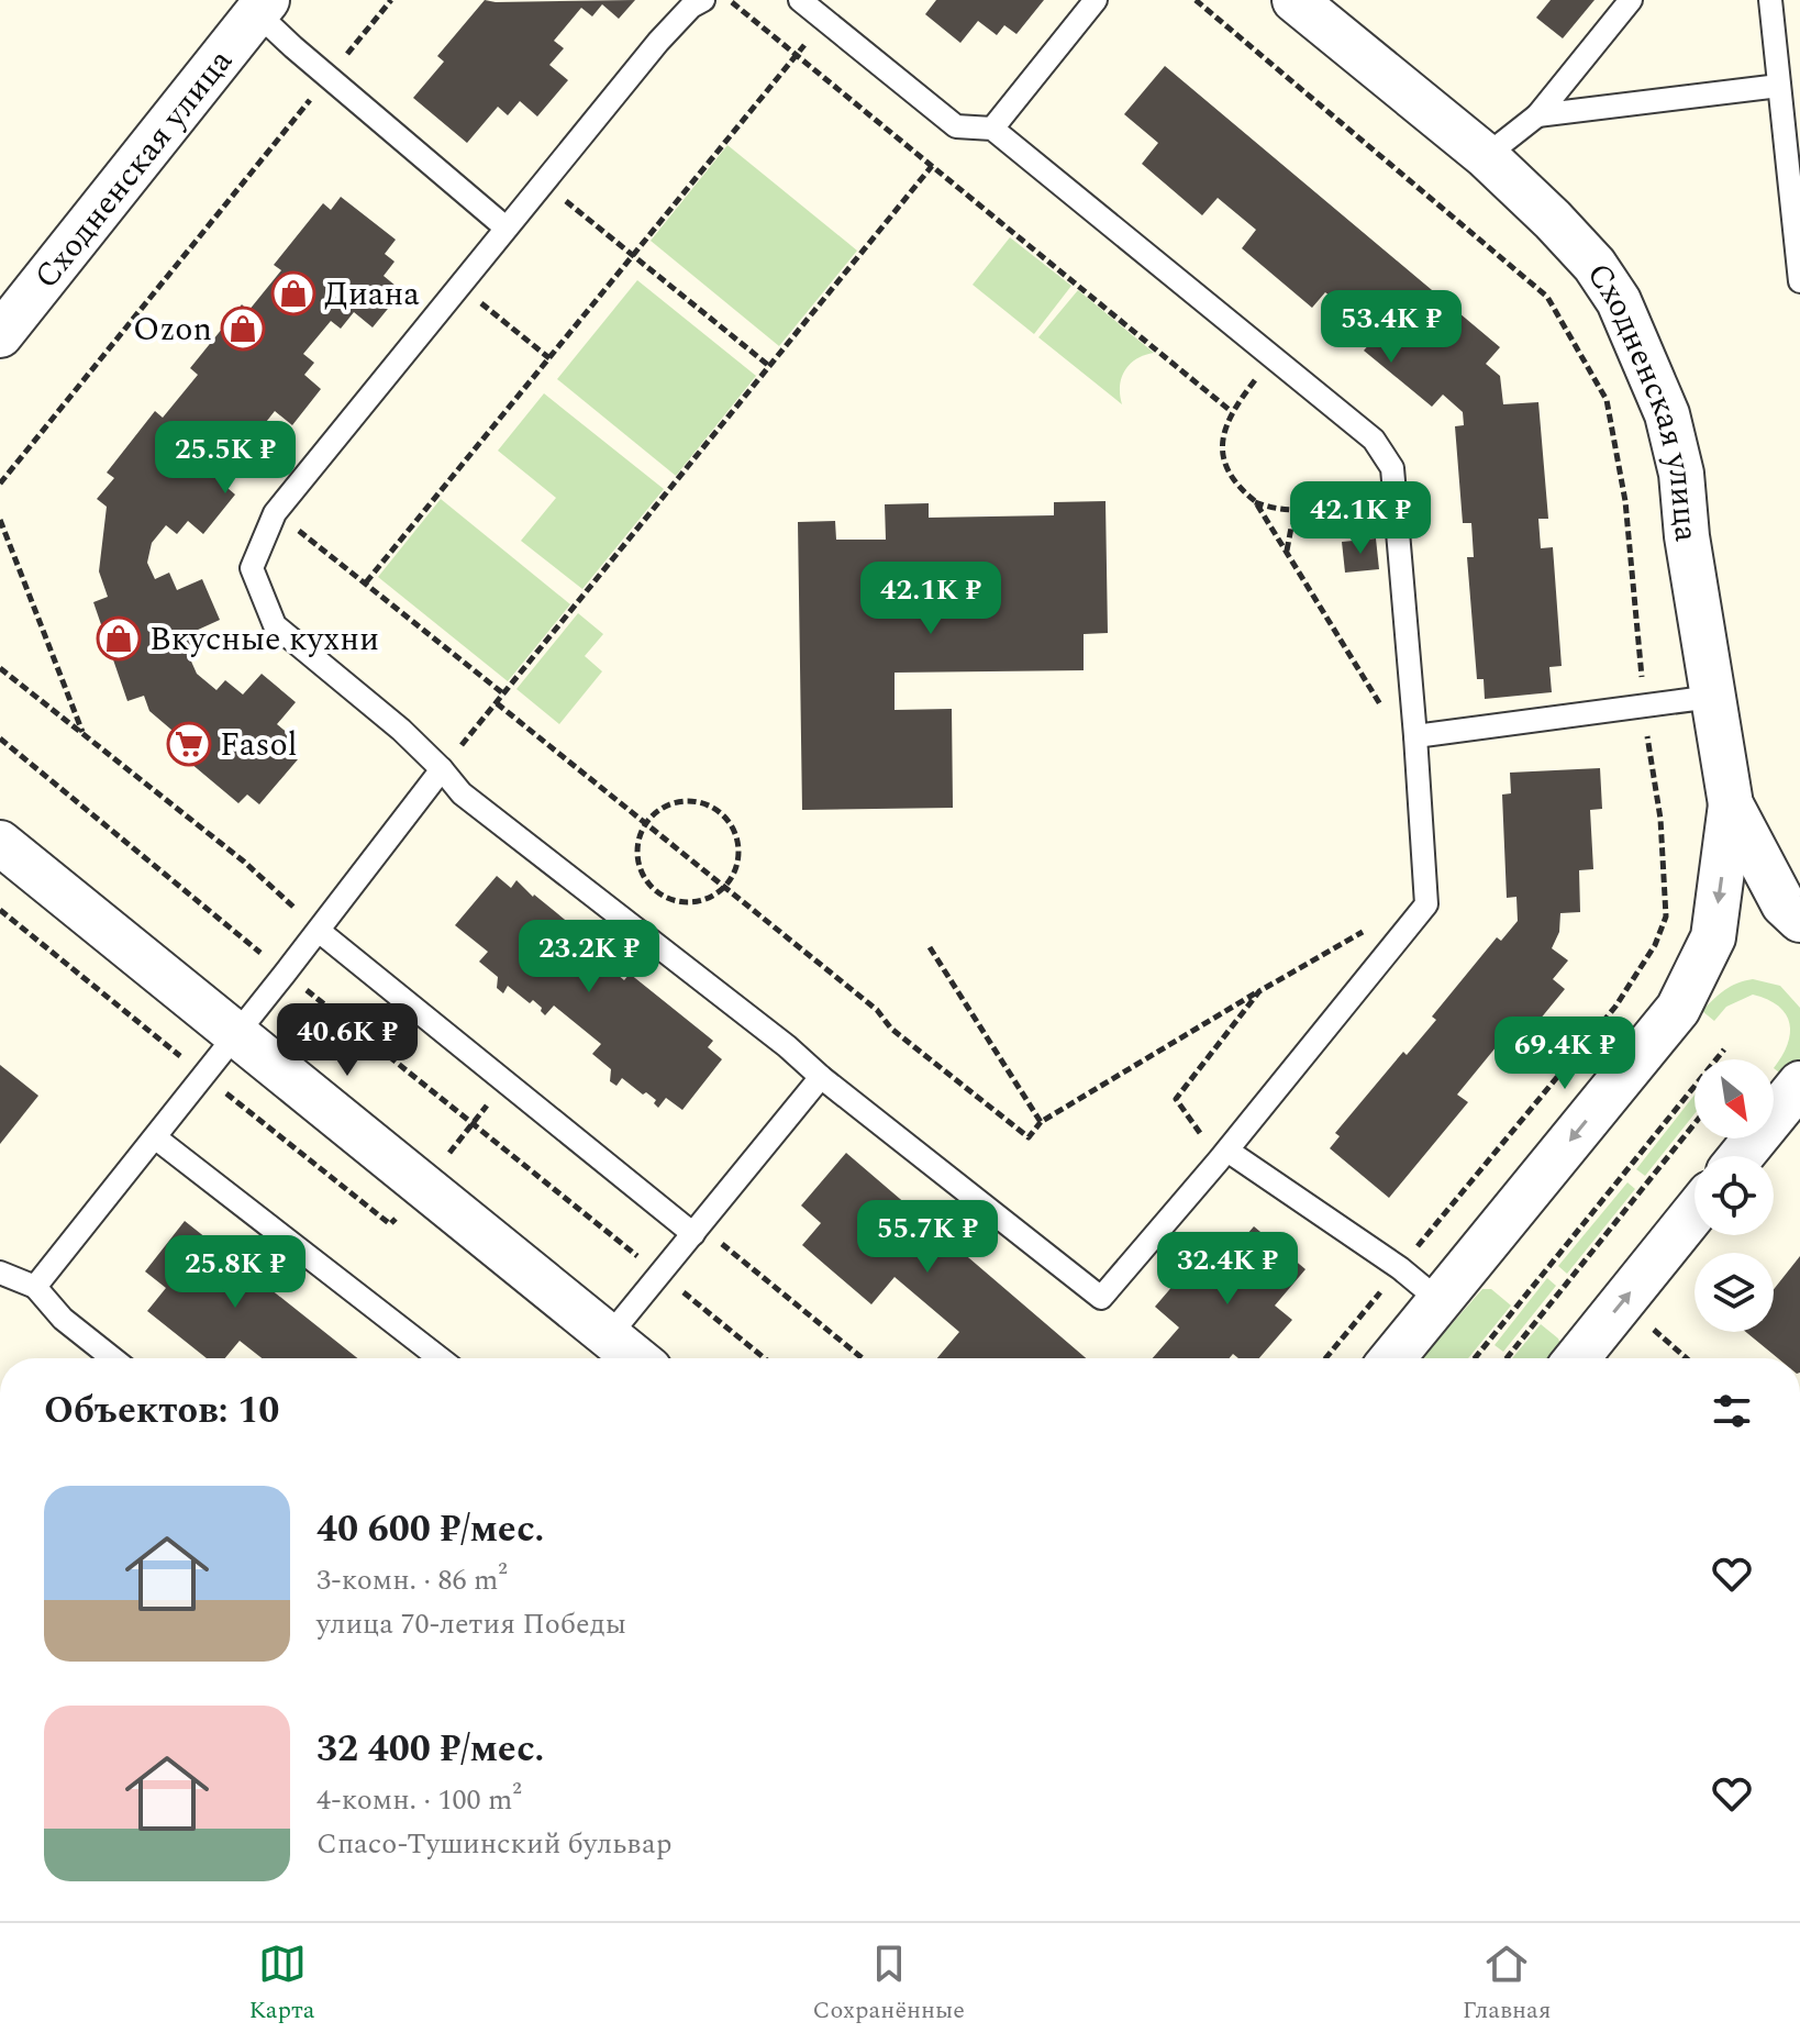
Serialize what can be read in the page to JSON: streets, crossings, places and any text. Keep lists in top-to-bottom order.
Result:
{
  "streets": {
    "street": ["Сходненская улица"]
  },
  "places": {
    "shop": ["Диана", "Ozon", "Вкусные кухни"],
    "supermarket": ["Fasol"]
  },
  "north": "bottom right",
  "page": {
    "price": [
      "53.4K ₽",
      "25.5K ₽",
      "42.1K ₽",
      "42.1K ₽",
      "23.2K ₽",
      "40.6K ₽",
      "69.4K ₽",
      "55.7K ₽",
      "32.4K ₽",
      "25.8K ₽"
    ],
    "heading": "Объектов: 10",
    "list": [
      {
        "name": "40 600 ₽/мес.",
        "note": "3-комн. · 86 m² · улица 70-летия Победы"
      },
      {
        "name": "32 400 ₽/мес.",
        "note": "4-комн. · 100 m² · Спасо-Тушинский бульвар"
      }
    ],
    "tabs": ["Карта", "Сохранённые", "Главная"]
  }
}
